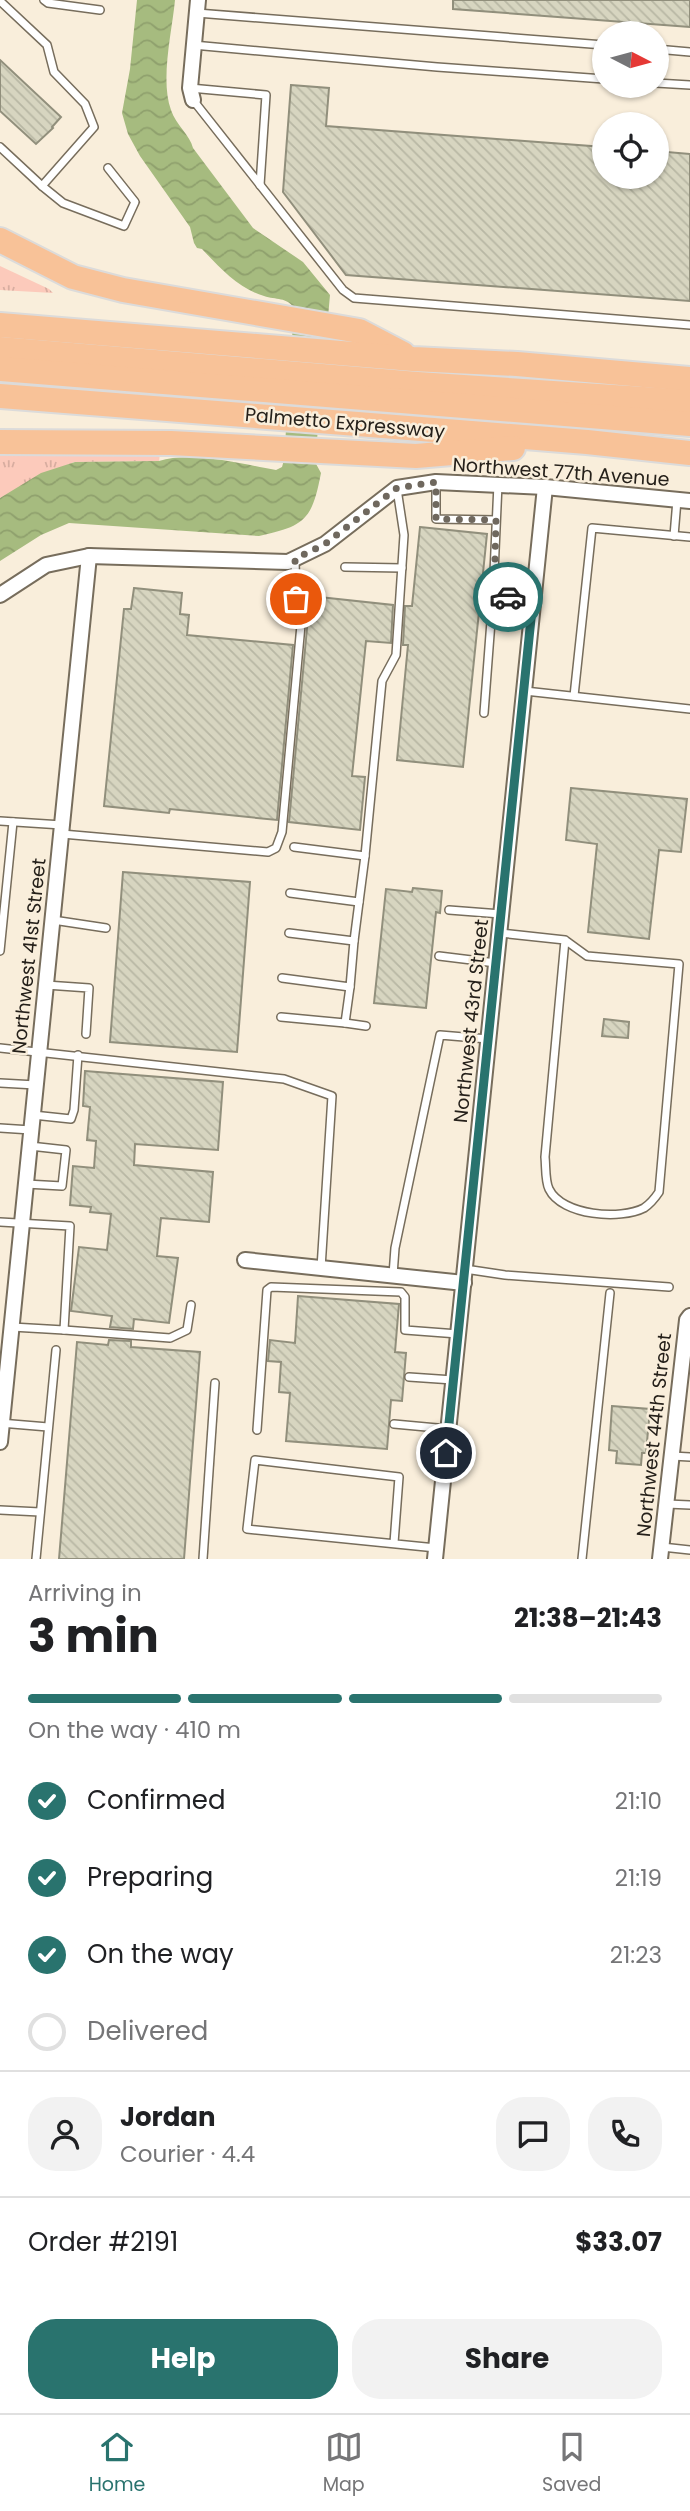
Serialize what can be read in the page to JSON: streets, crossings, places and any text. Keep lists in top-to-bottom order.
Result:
{
  "streets": {
    "highway": ["Palmetto Expressway"],
    "street": [
      "Northwest 77th Avenue",
      "Northwest 41st Street",
      "Northwest 43rd Street",
      "Northwest 44th Street"
    ]
  },
  "crossings": [
    ["Northwest 77th Avenue", "Northwest 41st Street"],
    ["Northwest 77th Avenue", "Northwest 43rd Street"]
  ],
  "north": "right",
  "page": {
    "heading": ["3 min", "Arriving in", "21:38–21:43"],
    "panel": [
      "Jordan",
      "Courier · 4.4",
      "Order #2191",
      "$33.07"
    ],
    "bar": "On the way · 410 m",
    "list": [
      ["Confirmed", "21:10"],
      ["Preparing", "21:19"],
      ["On the way", "21:23"],
      "Delivered"
    ],
    "buttons": ["Help", "Share"],
    "tabs": ["Home", "Map", "Saved"]
  }
}
